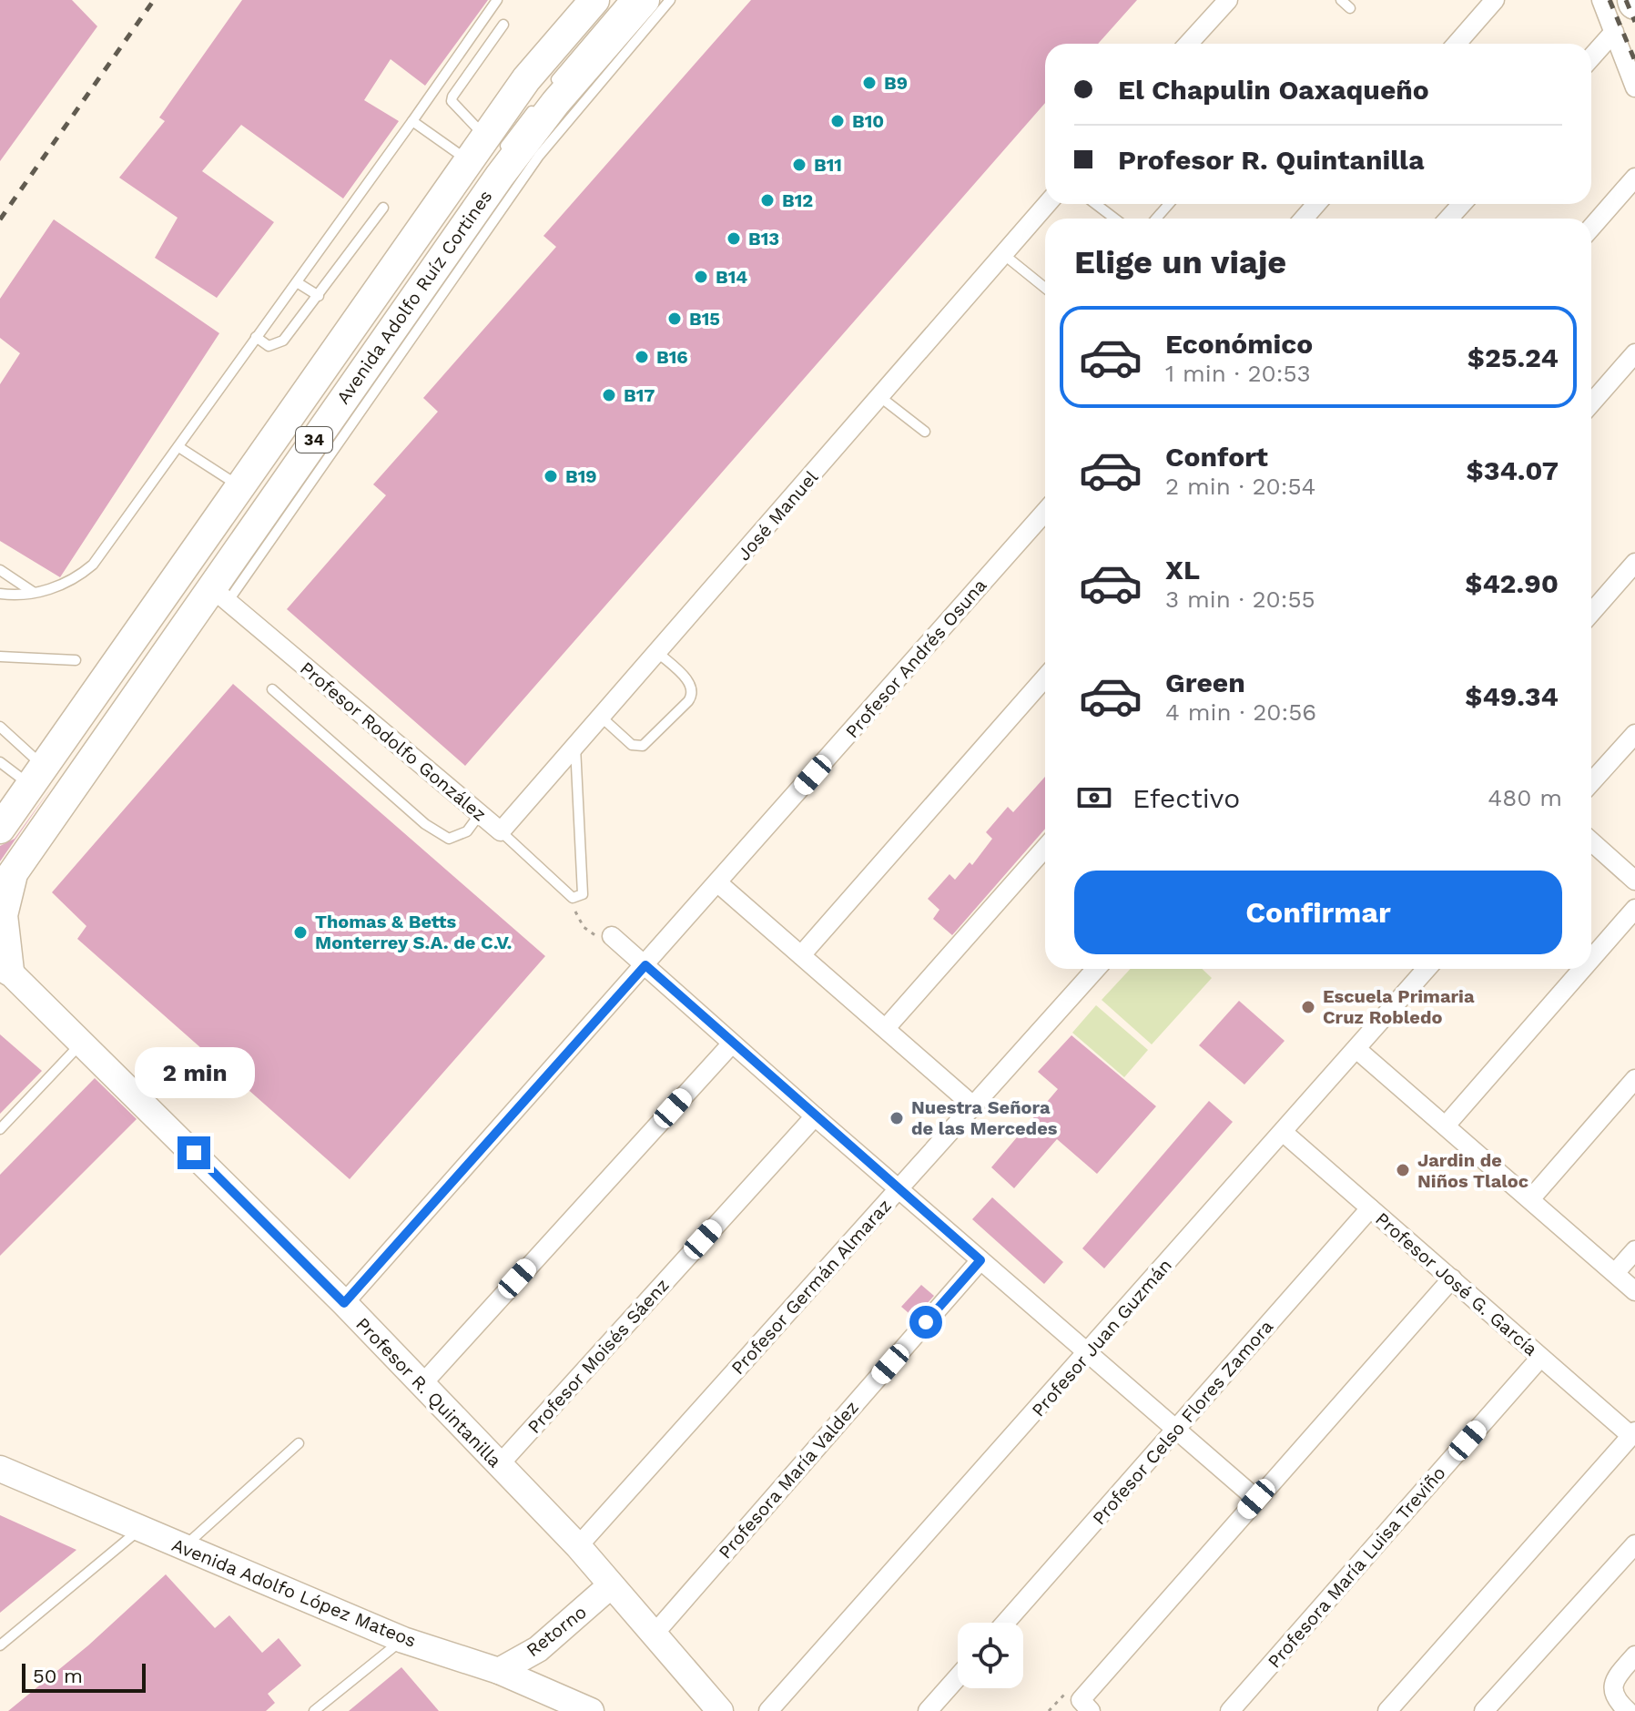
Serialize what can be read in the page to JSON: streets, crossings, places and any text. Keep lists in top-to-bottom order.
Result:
{
  "streets": {
    "main road": ["Avenida Adolfo Ruíz Cortines", "34"],
    "street": [
      "José Manuel",
      "Profesor Andrés Osuna",
      "Profesor Rodolfo González",
      "Profesor José G. García",
      "Profesor Germán Almaraz",
      "Profesor Juan Guzmán",
      "Profesor Moisés Sáenz",
      "Profesor R. Quintanilla",
      "Profesor Celso Flores Zamora",
      "Profesora María Valdez",
      "Profesora María Luisa Treviño",
      "Avenida Adolfo López Mateos",
      "Retorno"
    ]
  },
  "crossings": [
    ["Avenida Adolfo Ruíz Cortines", "Profesor Rodolfo González"],
    ["José Manuel", "Profesor Rodolfo González"],
    ["Profesor Andrés Osuna", "Profesor R. Quintanilla"],
    ["Profesor José G. García", "Profesor Juan Guzmán"],
    ["Profesor José G. García", "Profesor Celso Flores Zamora"],
    ["Profesor José G. García", "Profesora María Luisa Treviño"],
    ["Profesor Germán Almaraz", "Profesor R. Quintanilla"],
    ["Profesor Moisés Sáenz", "Profesor R. Quintanilla"],
    ["Profesor R. Quintanilla", "Profesora María Valdez"],
    ["Profesor R. Quintanilla", "Retorno"],
    ["Avenida Adolfo López Mateos", "Retorno"]
  ],
  "places": [
    "B9",
    "B10",
    "B11",
    "B12",
    "B13",
    "B14",
    "B15",
    "B16",
    "B17",
    "B19",
    "Thomas & Betts Monterrey S.A. de C.V.",
    "Escuela Primaria Cruz Robledo",
    "Nuestra Señora de las Mercedes",
    "Jardin de Niños Tlaloc"
  ],
  "scale_bar": "50 m",
  "page": {
    "banner": ["El Chapulin Oaxaqueño", "Profesor R. Quintanilla"],
    "heading": "Elige un viaje",
    "list": [
      {
        "name": "Económico",
        "note": "1 min · 20:53",
        "value": "$25.24"
      },
      {
        "name": "Confort",
        "note": "2 min · 20:54",
        "value": "$34.07"
      },
      {
        "name": "XL",
        "note": "3 min · 20:55",
        "value": "$42.90"
      },
      {
        "name": "Green",
        "note": "4 min · 20:56",
        "value": "$49.34"
      }
    ],
    "pay": ["Efectivo", "480 m"],
    "buttons": "Confirmar",
    "bubble": "2 min",
    "scale": "50 m"
  }
}
